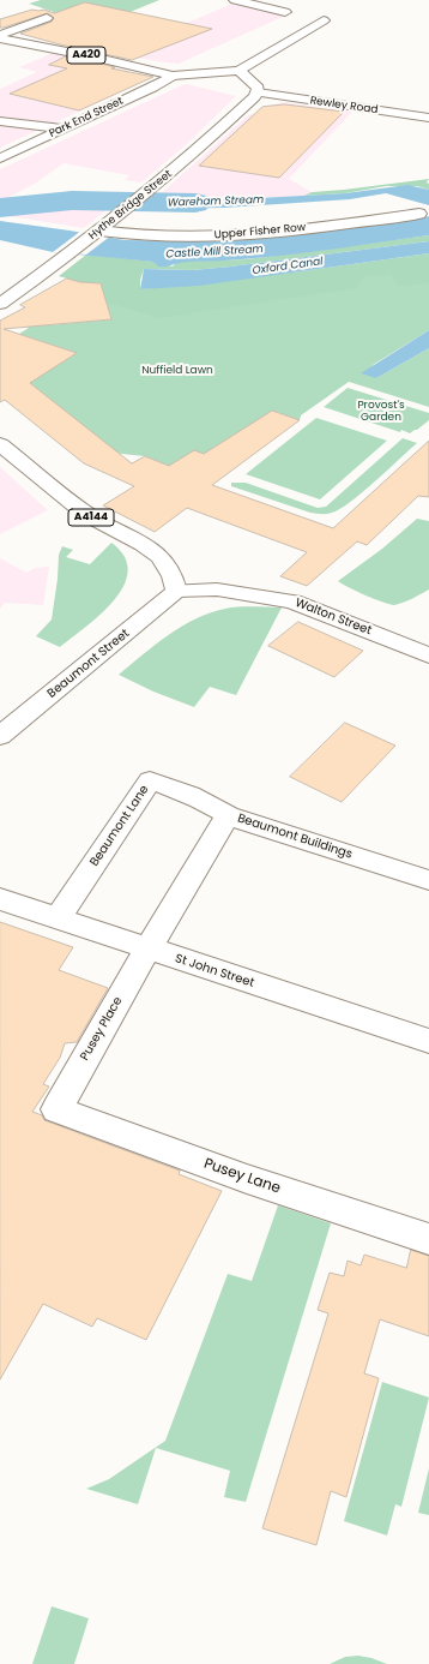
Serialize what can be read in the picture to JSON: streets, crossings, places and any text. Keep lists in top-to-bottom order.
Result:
{
  "streets": {
    "street": [
      "A420",
      "Rewley Road",
      "Park End Street",
      "Hythe Bridge Street",
      "Upper Fisher Row",
      "A4144",
      "Walton Street",
      "Beaumont Street",
      "Beaumont Lane",
      "Beaumont Buildings",
      "St John Street",
      "Pusey Place",
      "Pusey Lane"
    ]
  },
  "crossings": [
    ["A420", "Park End Street"],
    ["Rewley Road", "Hythe Bridge Street"],
    ["Hythe Bridge Street", "Upper Fisher Row"],
    ["A4144", "Walton Street"],
    ["A4144", "Beaumont Street"],
    ["Walton Street", "Beaumont Street"],
    ["Beaumont Lane", "Beaumont Buildings"],
    ["Beaumont Lane", "St John Street"],
    ["Beaumont Buildings", "St John Street"],
    ["Beaumont Buildings", "Pusey Place"],
    ["St John Street", "Pusey Place"],
    ["Pusey Place", "Pusey Lane"]
  ],
  "water": ["Wareham Stream", "Castle Mill Stream", "Oxford Canal"],
  "parks": ["Nuffield Lawn", "Provost's Garden"]
}
